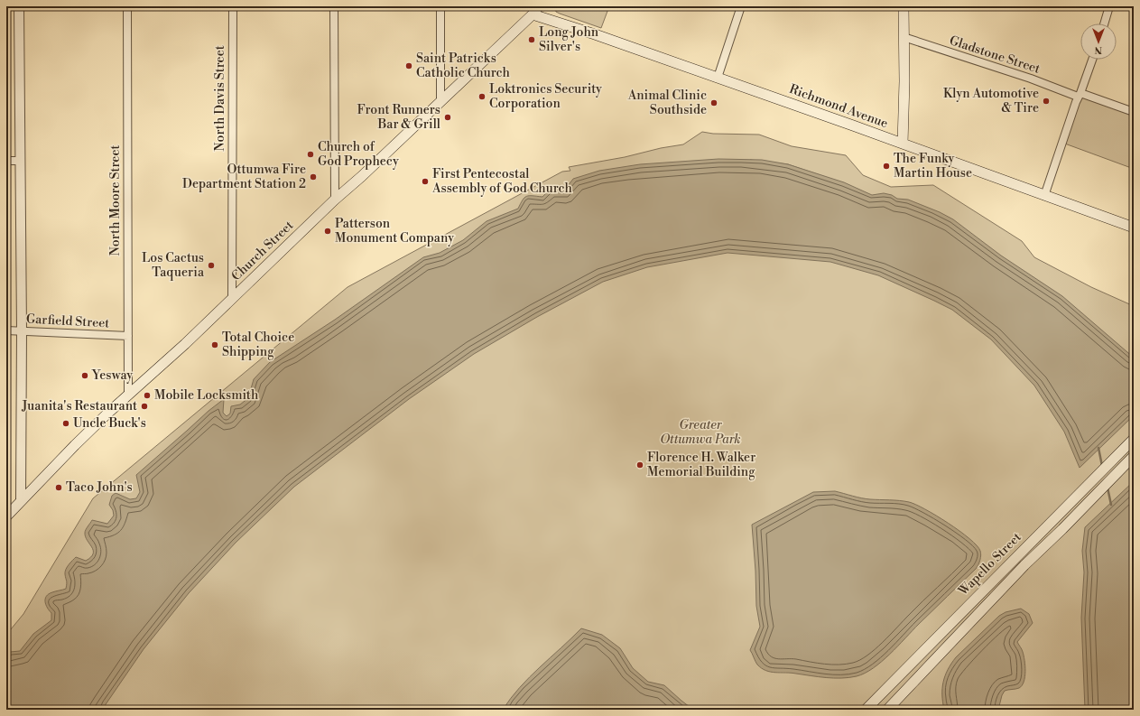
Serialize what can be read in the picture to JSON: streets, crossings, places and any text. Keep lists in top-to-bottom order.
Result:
{
  "streets": {
    "main road": ["Richmond Avenue", "Church Street", "Wapello Street"],
    "street": [
      "Gladstone Street",
      "North Davis Street",
      "North Moore Street",
      "Garfield Street"
    ]
  },
  "crossings": [
    ["North Davis Street", "Church Street"],
    ["Richmond Avenue", "Church Street"],
    ["North Moore Street", "Church Street"],
    ["North Moore Street", "Garfield Street"]
  ],
  "parks": ["Greater Ottumwa Park"],
  "places": [
    "Long John Silver's",
    "Saint Patricks Catholic Church",
    "Loktronics Security Corporation",
    "Klyn Automotive & Tire",
    "Animal Clinic Southside",
    "Front Runners Bar & Grill",
    "Church of God Prophecy",
    "The Funky Martin House",
    "Ottumwa Fire Department Station 2",
    "First Pentecostal Assembly of God Church",
    "Patterson Monument Company",
    "Los Cactus Taqueria",
    "Total Choice Shipping",
    "Yesway",
    "Mobile Locksmith",
    "Juanita's Restaurant",
    "Uncle Buck's",
    "Florence H. Walker Memorial Building",
    "Taco John's"
  ],
  "north": "bottom"
}
